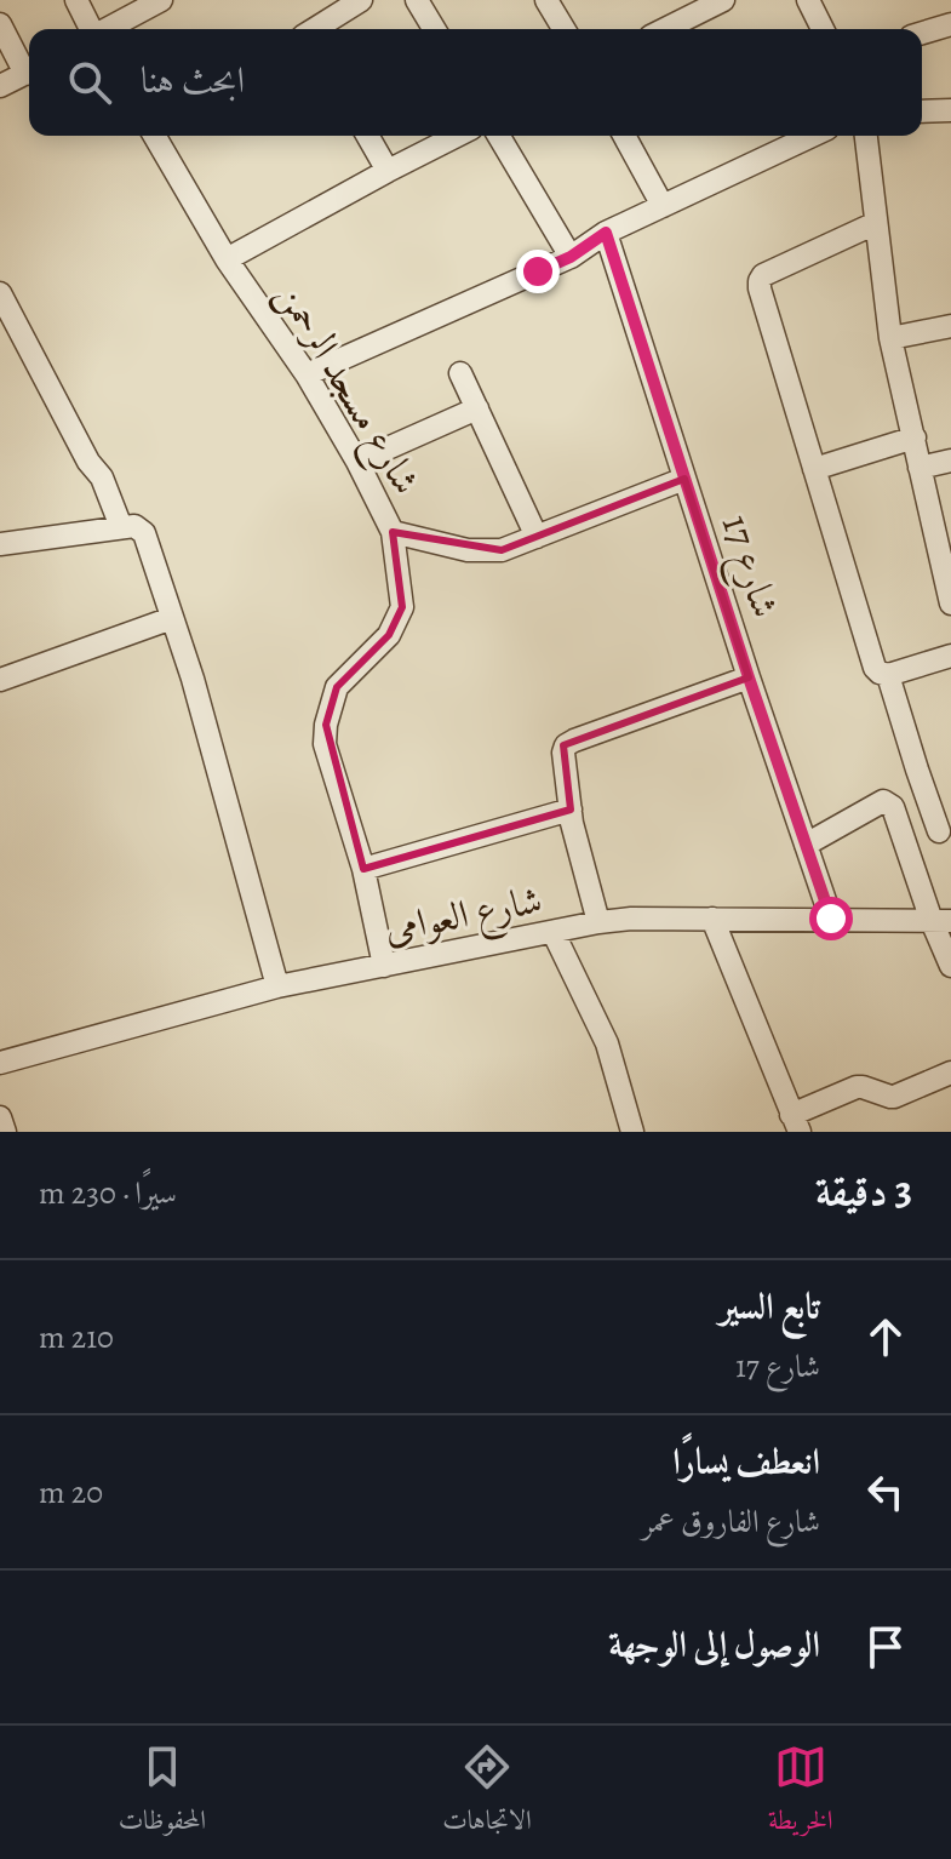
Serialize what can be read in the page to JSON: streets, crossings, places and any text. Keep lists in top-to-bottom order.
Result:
{
  "streets": {
    "street": ["شارع مسجد الرحمن", "شارع 17", "شارع العوامى"]
  },
  "crossings": [
    ["شارع مسجد الرحمن", "شارع العوامى"],
    ["شارع 17", "شارع العوامى"]
  ],
  "page": {
    "search": "ابحث هنا",
    "heading": ["3 دقيقة", "سيرًا · 230 m"],
    "list": [
      ["تابع السير", "شارع 17", "210 m"],
      ["انعطف يسارًا", "شارع الفاروق عمر", "20 m"],
      "الوصول إلى الوجهة"
    ],
    "nav": ["الخريطة", "الاتجاهات", "المحفوظات"]
  }
}
